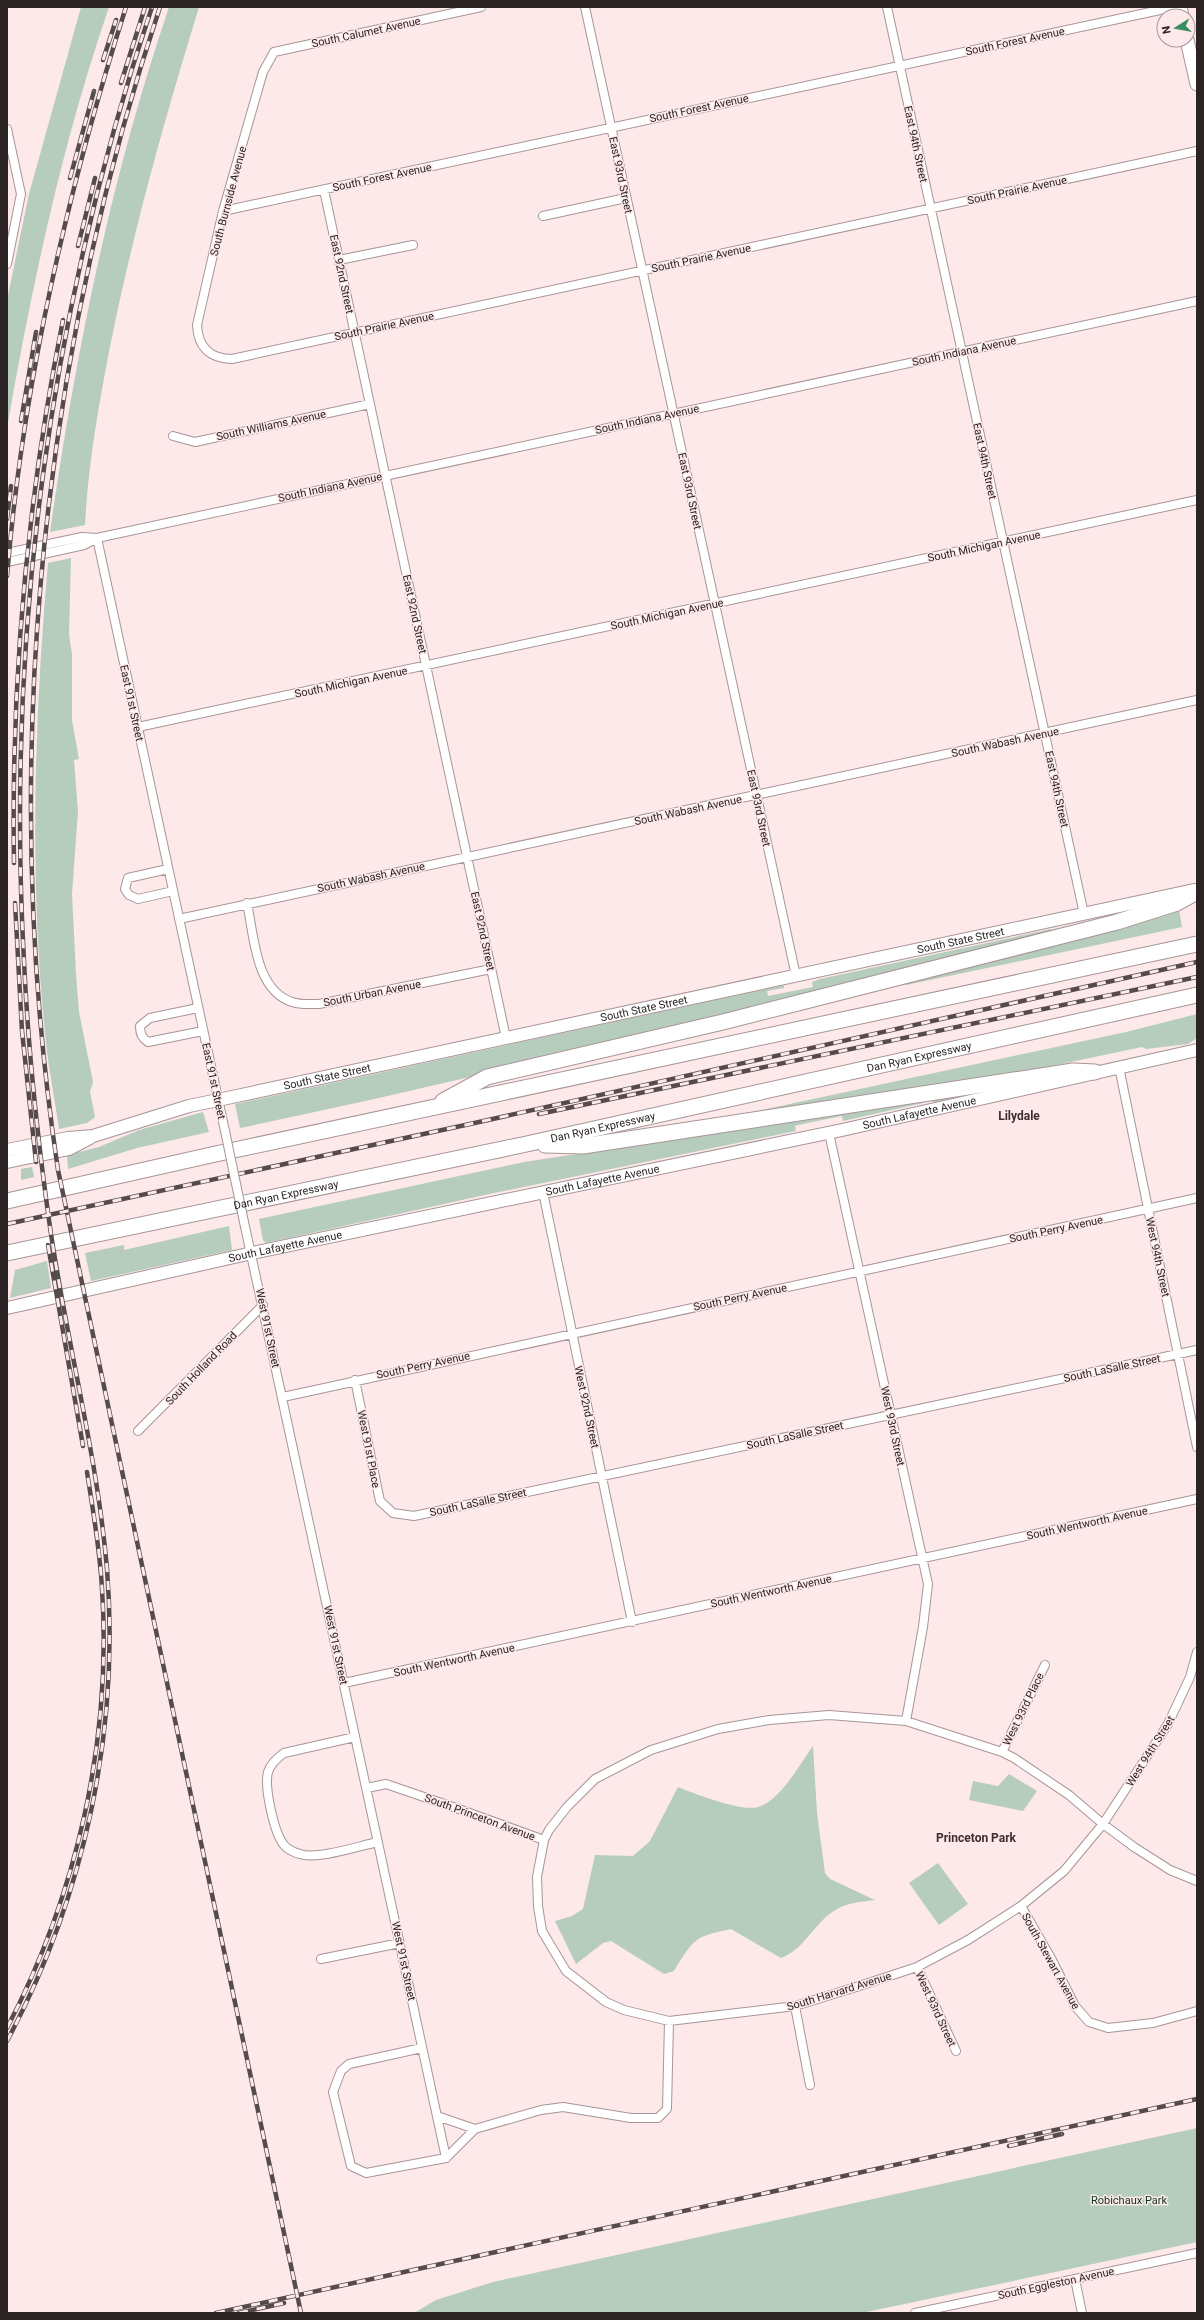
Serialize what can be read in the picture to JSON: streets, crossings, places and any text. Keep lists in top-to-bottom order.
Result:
{
  "streets": {
    "highway": ["Dan Ryan Expressway"],
    "main road": ["South State Street", "South Lafayette Avenue"],
    "street": [
      "South Calumet Avenue",
      "South Forest Avenue",
      "East 94th Street",
      "East 93rd Street",
      "South Prairie Avenue",
      "South Burnside Avenue",
      "East 92nd Street",
      "South Indiana Avenue",
      "South Williams Avenue",
      "South Michigan Avenue",
      "East 91st Street",
      "South Wabash Avenue",
      "South Urban Avenue",
      "South Perry Avenue",
      "West 94th Street",
      "West 91st Street",
      "South Holland Road",
      "South LaSalle Street",
      "West 92nd Street",
      "West 93rd Street",
      "West 91st Place",
      "South Wentworth Avenue",
      "West 93rd Place",
      "South Princeton Avenue",
      "South Stewart Avenue",
      "South Harvard Avenue",
      "South Eggleston Avenue"
    ]
  },
  "crossings": [
    ["South Calumet Avenue", "South Burnside Avenue"],
    ["South Forest Avenue", "East 94th Street"],
    ["South Forest Avenue", "East 93rd Street"],
    ["South Forest Avenue", "South Burnside Avenue"],
    ["South Forest Avenue", "East 92nd Street"],
    ["East 94th Street", "South Prairie Avenue"],
    ["East 94th Street", "South Indiana Avenue"],
    ["East 94th Street", "South Michigan Avenue"],
    ["East 94th Street", "South Wabash Avenue"],
    ["East 94th Street", "South State Street"],
    ["East 93rd Street", "South Prairie Avenue"],
    ["East 93rd Street", "South Indiana Avenue"],
    ["East 93rd Street", "South Michigan Avenue"],
    ["East 93rd Street", "South Wabash Avenue"],
    ["East 93rd Street", "South State Street"],
    ["South Prairie Avenue", "South Burnside Avenue"],
    ["South Prairie Avenue", "East 92nd Street"],
    ["East 92nd Street", "South Indiana Avenue"],
    ["East 92nd Street", "South Williams Avenue"],
    ["East 92nd Street", "South Michigan Avenue"],
    ["East 92nd Street", "South Wabash Avenue"],
    ["East 92nd Street", "South State Street"],
    ["East 92nd Street", "South Urban Avenue"],
    ["South Indiana Avenue", "East 91st Street"],
    ["South Michigan Avenue", "East 91st Street"],
    ["East 91st Street", "South Wabash Avenue"],
    ["East 91st Street", "South State Street"],
    ["East 91st Street", "West 91st Street"],
    ["South Wabash Avenue", "South Urban Avenue"],
    ["South Lafayette Avenue", "West 94th Street"],
    ["South Lafayette Avenue", "West 91st Street"],
    ["South Lafayette Avenue", "West 92nd Street"],
    ["South Lafayette Avenue", "West 93rd Street"],
    ["South Perry Avenue", "West 94th Street"],
    ["South Perry Avenue", "West 91st Street"],
    ["South Perry Avenue", "West 92nd Street"],
    ["South Perry Avenue", "West 93rd Street"],
    ["South Perry Avenue", "West 91st Place"],
    ["West 94th Street", "South LaSalle Street"],
    ["West 94th Street", "South Princeton Avenue"],
    ["West 94th Street", "South Harvard Avenue"],
    ["West 91st Street", "South Holland Road"],
    ["West 91st Street", "South Wentworth Avenue"],
    ["West 91st Street", "South Princeton Avenue"],
    ["South LaSalle Street", "West 92nd Street"],
    ["South LaSalle Street", "West 93rd Street"],
    ["South LaSalle Street", "West 91st Place"],
    ["West 92nd Street", "South Wentworth Avenue"],
    ["West 93rd Street", "South Wentworth Avenue"],
    ["West 93rd Street", "South Princeton Avenue"],
    ["West 93rd Street", "South Harvard Avenue"],
    ["West 93rd Place", "South Princeton Avenue"],
    ["South Princeton Avenue", "South Harvard Avenue"],
    ["South Stewart Avenue", "South Harvard Avenue"]
  ],
  "districts": ["Lilydale", "Princeton Park"],
  "parks": ["Robichaux Park"],
  "north": "left"
}
